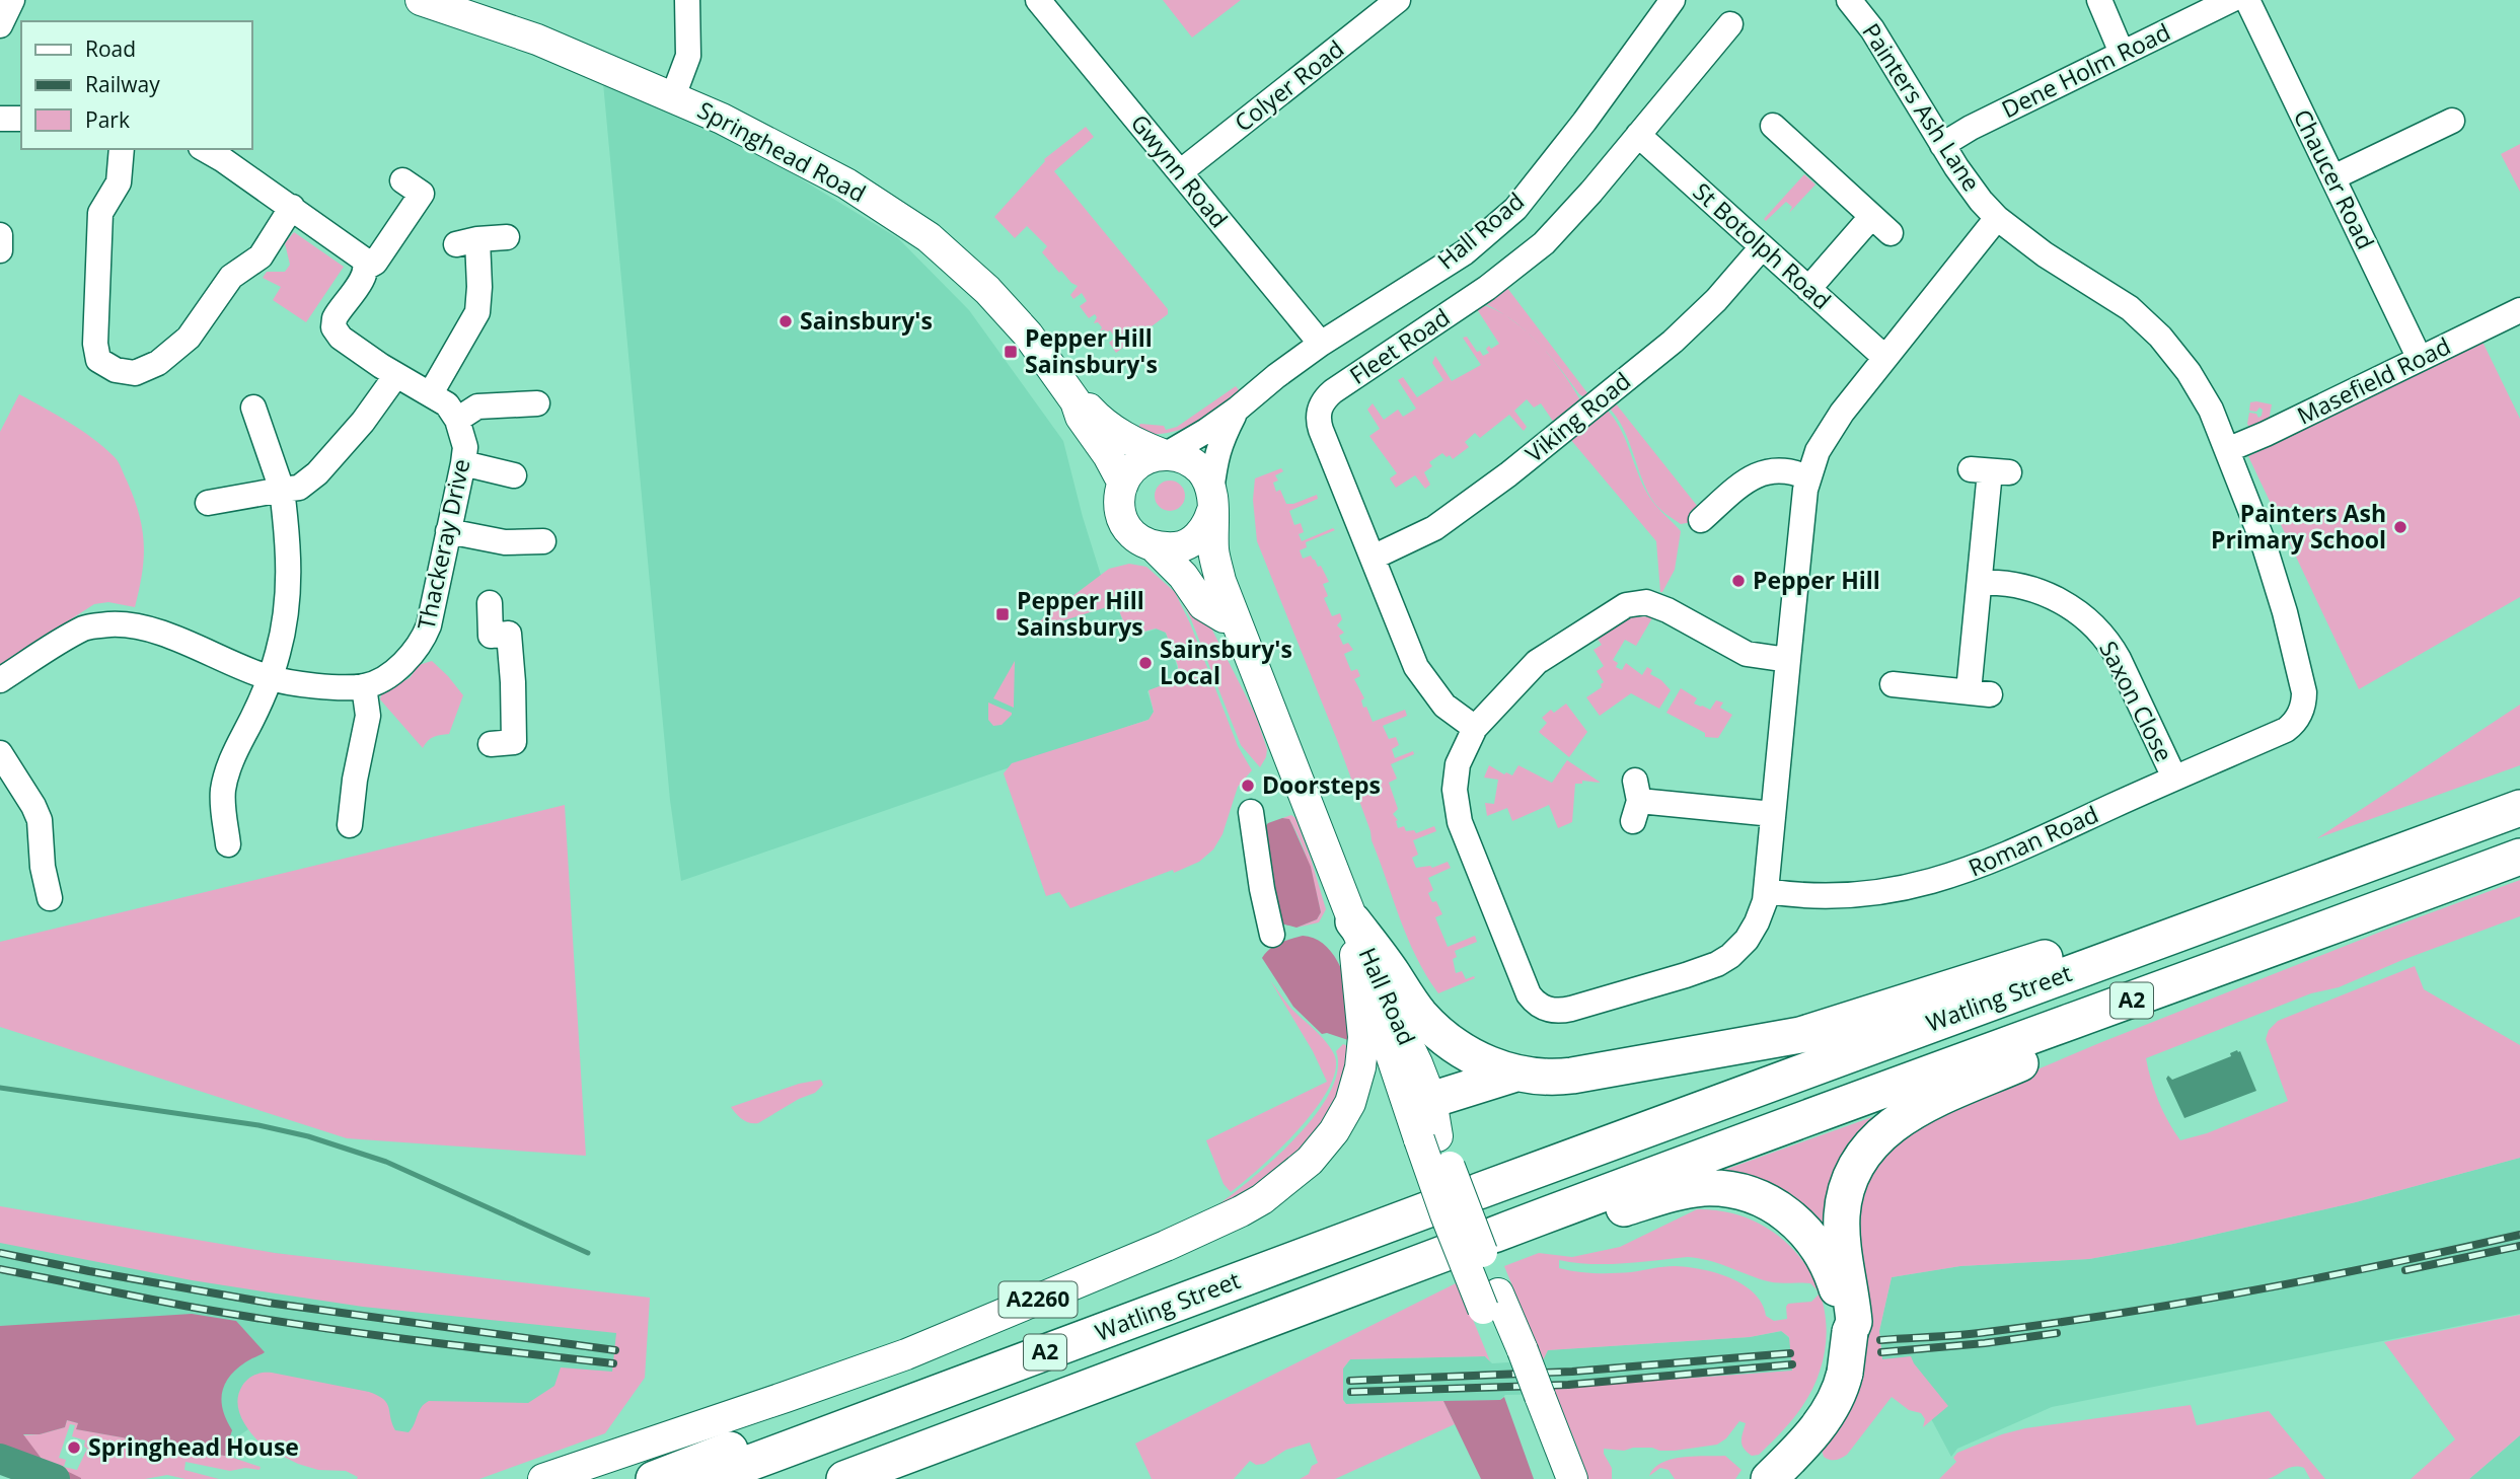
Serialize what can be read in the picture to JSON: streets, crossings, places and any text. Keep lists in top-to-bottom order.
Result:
{
  "streets": {
    "highway": ["Watling Street", "A2"],
    "main road": ["Springhead Road", "Hall Road", "A2260"],
    "street": [
      "Dene Holm Road",
      "Colyer Road",
      "Painters Ash Lane",
      "Gwynn Road",
      "Chaucer Road",
      "St Botolph Road",
      "Fleet Road",
      "Masefield Road",
      "Viking Road",
      "Thackeray Drive",
      "Saxon Close",
      "Roman Road"
    ]
  },
  "crossings": [
    ["Dene Holm Road", "Painters Ash Lane"],
    ["Colyer Road", "Gwynn Road"],
    ["Painters Ash Lane", "Masefield Road"],
    ["Painters Ash Lane", "Roman Road"],
    ["Springhead Road", "Hall Road"],
    ["Gwynn Road", "Hall Road"],
    ["Chaucer Road", "Masefield Road"],
    ["Hall Road", "Watling Street"],
    ["Hall Road", "A2260"],
    ["St Botolph Road", "Fleet Road"],
    ["St Botolph Road", "Viking Road"],
    ["Fleet Road", "Viking Road"],
    ["Saxon Close", "Roman Road"]
  ],
  "places": {
    "other": [
      "Sainsbury's",
      "Painters Ash Primary School",
      "Pepper Hill",
      "Sainsbury's Local",
      "Doorsteps",
      "Springhead House"
    ],
    "transit": ["Pepper Hill Sainsbury's", "Pepper Hill Sainsburys"]
  },
  "legend": ["Road", "Railway", "Park"]
}
